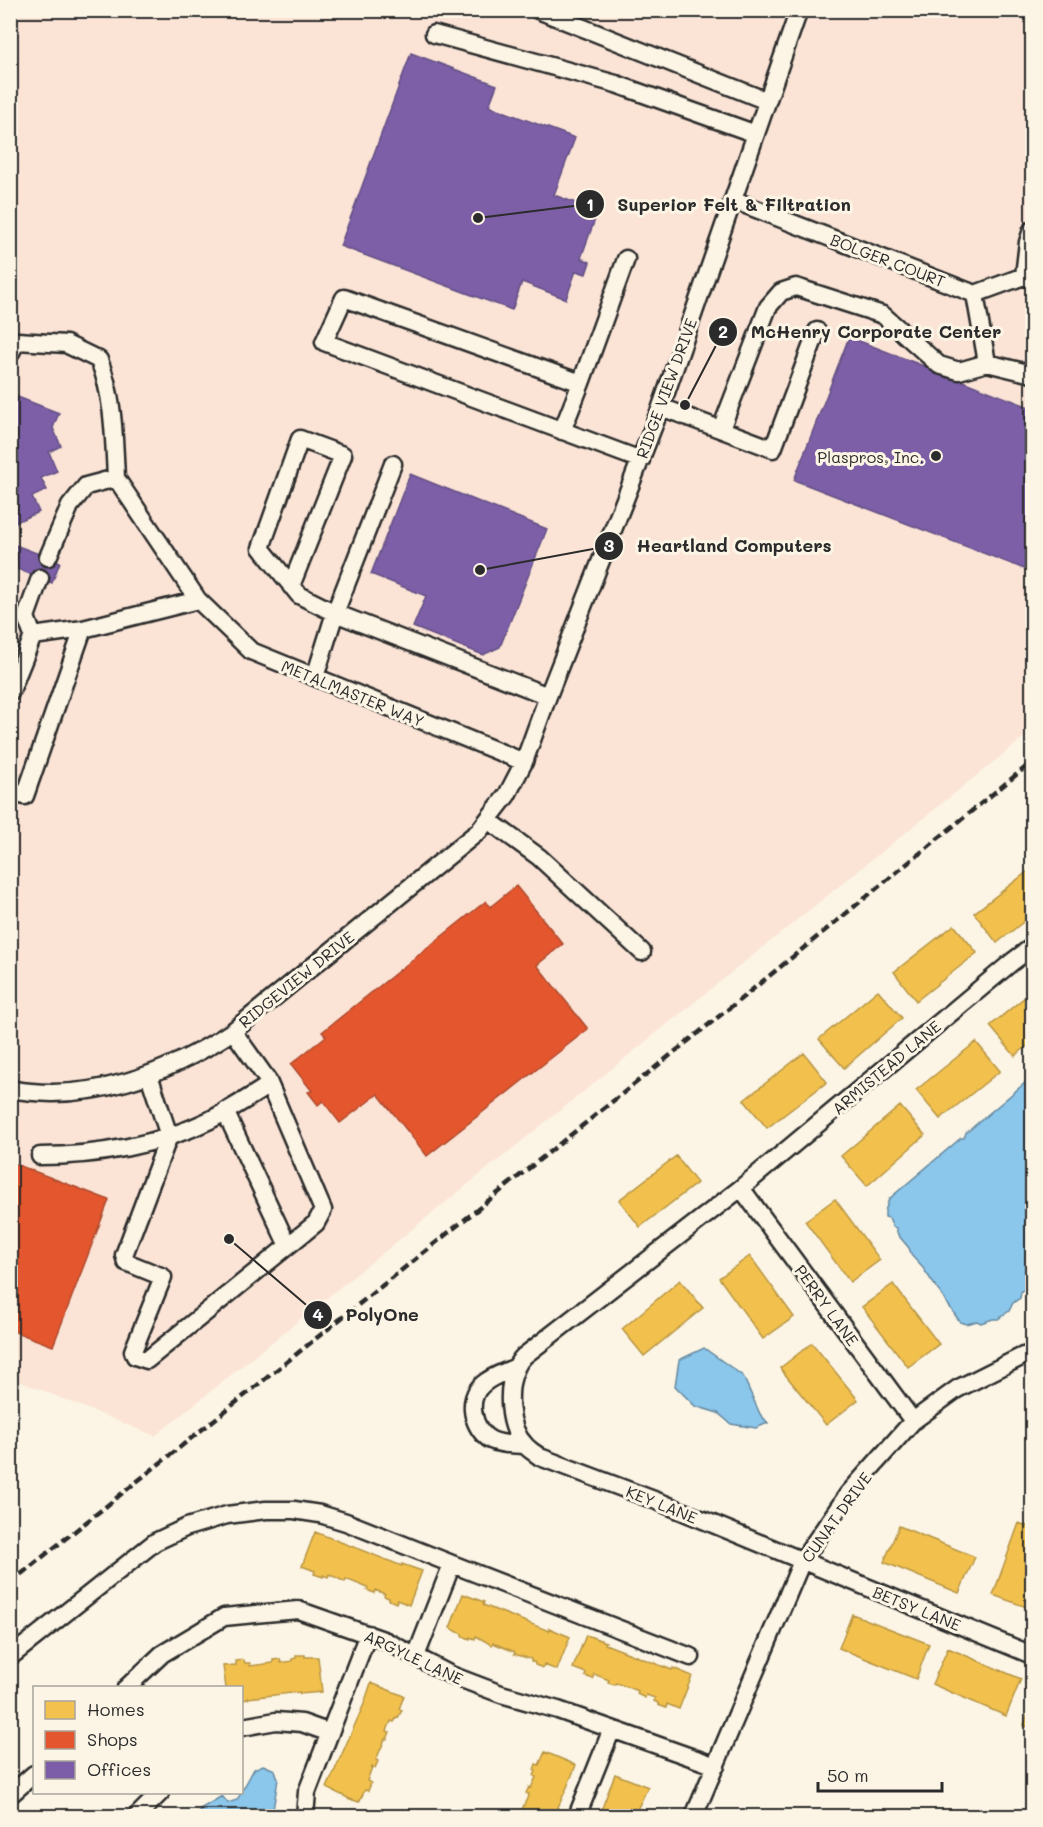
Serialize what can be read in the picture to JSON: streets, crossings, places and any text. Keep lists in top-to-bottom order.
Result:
{
  "streets": {
    "street": [
      "BOLGER COURT",
      "RIDGE VIEW DRIVE",
      "METALMASTER WAY",
      "RIDGEVIEW DRIVE",
      "ARMISTEAD LANE",
      "PERRY LANE",
      "KEY LANE",
      "CUNAT DRIVE",
      "BETSY LANE",
      "ARGYLE LANE"
    ]
  },
  "crossings": [
    ["BOLGER COURT", "RIDGE VIEW DRIVE"],
    ["RIDGE VIEW DRIVE", "METALMASTER WAY"],
    ["RIDGE VIEW DRIVE", "RIDGEVIEW DRIVE"],
    ["METALMASTER WAY", "RIDGEVIEW DRIVE"],
    ["ARMISTEAD LANE", "PERRY LANE"],
    ["ARMISTEAD LANE", "KEY LANE"],
    ["PERRY LANE", "KEY LANE"],
    ["PERRY LANE", "CUNAT DRIVE"],
    ["KEY LANE", "CUNAT DRIVE"],
    ["KEY LANE", "BETSY LANE"],
    ["CUNAT DRIVE", "BETSY LANE"],
    ["CUNAT DRIVE", "ARGYLE LANE"]
  ],
  "places": [
    "Superior Felt & Filtration",
    "McHenry Corporate Center",
    "Plaspros, Inc.",
    "Heartland Computers",
    "PolyOne"
  ],
  "legend": ["Homes", "Shops", "Offices"],
  "scale_bar": "50 m"
}
